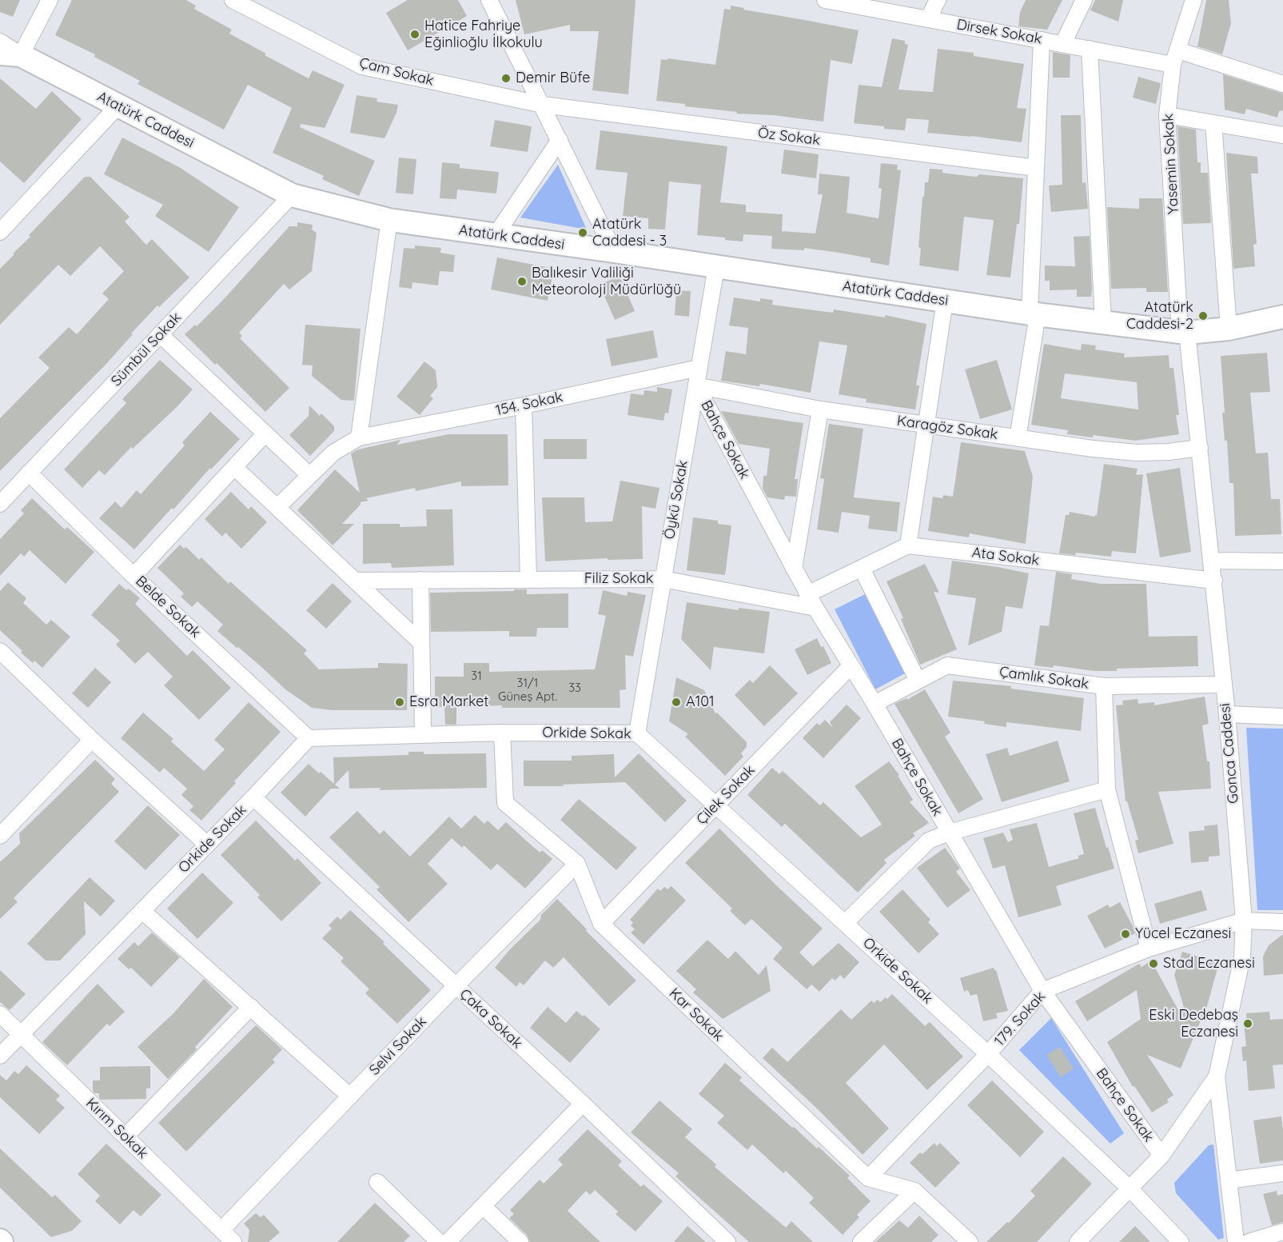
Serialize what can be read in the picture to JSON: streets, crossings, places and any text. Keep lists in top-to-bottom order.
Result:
{
  "streets": {
    "main road": ["Atatürk Caddesi"],
    "street": [
      "Dirsek Sokak",
      "Çam Sokak",
      "Öz Sokak",
      "Yasemin Sokak",
      "Sümbül Sokak",
      "154. Sokak",
      "Karagöz Sokak",
      "Bahçe Sokak",
      "Öykü Sokak",
      "Ata Sokak",
      "Filiz Sokak",
      "Belde Sokak",
      "Çamlık Sokak",
      "Orkide Sokak",
      "Gonca Caddesi",
      "Çilek Sokak",
      "Kar Sokak",
      "Çaka Sokak",
      "179. Sokak",
      "Selvi Sokak",
      "Kırım Sokak"
    ]
  },
  "crossings": [
    ["Dirsek Sokak", "Yasemin Sokak"],
    ["Çam Sokak", "Öz Sokak"],
    ["Atatürk Caddesi", "Yasemin Sokak"],
    ["Atatürk Caddesi", "Sümbül Sokak"],
    ["Atatürk Caddesi", "Öykü Sokak"],
    ["Atatürk Caddesi", "Gonca Caddesi"],
    ["Yasemin Sokak", "Gonca Caddesi"],
    ["Sümbül Sokak", "Belde Sokak"],
    ["154. Sokak", "Öykü Sokak"],
    ["Karagöz Sokak", "Bahçe Sokak"],
    ["Karagöz Sokak", "Öykü Sokak"],
    ["Karagöz Sokak", "Gonca Caddesi"],
    ["Bahçe Sokak", "Öykü Sokak"],
    ["Bahçe Sokak", "Filiz Sokak"],
    ["Bahçe Sokak", "Çamlık Sokak"],
    ["Bahçe Sokak", "Gonca Caddesi"],
    ["Bahçe Sokak", "Çilek Sokak"],
    ["Bahçe Sokak", "179. Sokak"],
    ["Öykü Sokak", "Filiz Sokak"],
    ["Öykü Sokak", "Orkide Sokak"],
    ["Ata Sokak", "Gonca Caddesi"],
    ["Belde Sokak", "Orkide Sokak"],
    ["Çamlık Sokak", "Gonca Caddesi"],
    ["Orkide Sokak", "Gonca Caddesi"],
    ["Orkide Sokak", "Çilek Sokak"],
    ["Orkide Sokak", "Kar Sokak"],
    ["Orkide Sokak", "Çaka Sokak"],
    ["Orkide Sokak", "179. Sokak"],
    ["Orkide Sokak", "Kırım Sokak"],
    ["Gonca Caddesi", "179. Sokak"],
    ["Çilek Sokak", "Kar Sokak"],
    ["Kar Sokak", "179. Sokak"],
    ["Kar Sokak", "Selvi Sokak"],
    ["Çaka Sokak", "Selvi Sokak"],
    ["Selvi Sokak", "Kırım Sokak"]
  ],
  "places": [
    "Hatice Fahriye Eğinlioğlu İlkokulu",
    "Demir Büfe",
    "Atatürk Caddesi - 3",
    "Balıkesir Valiliği Meteoroloji Müdürlüğü",
    "Atatürk Caddesi-2",
    "Esra Market",
    "A101",
    "Yücel Eczanesi",
    "Stad Eczanesi",
    "Eski Dedebaş Eczanesi"
  ],
  "house_numbers": ["31", "31/1 Güneş Apt.", "33"]
}
